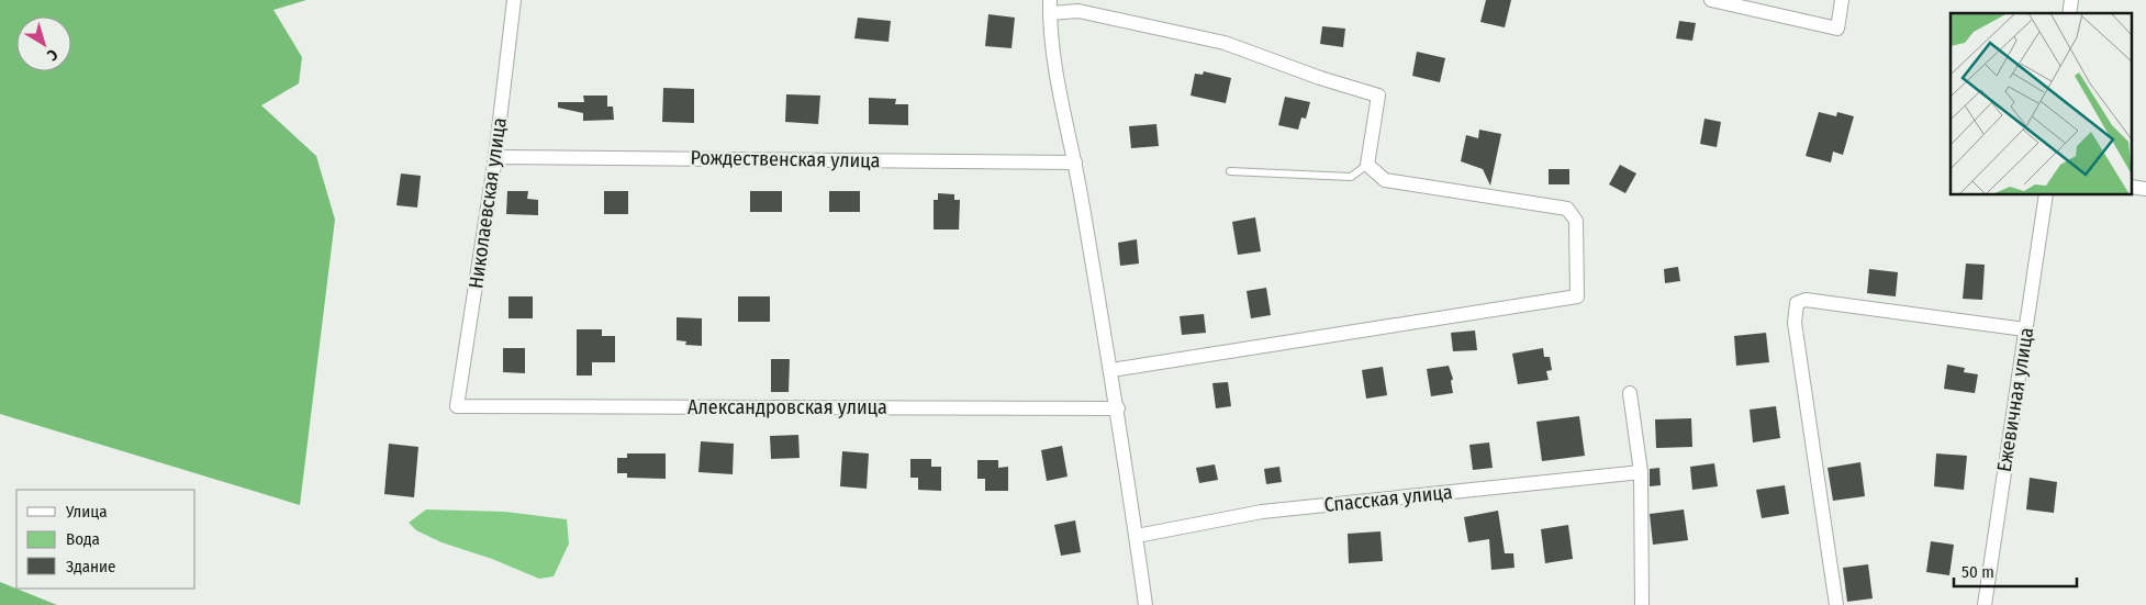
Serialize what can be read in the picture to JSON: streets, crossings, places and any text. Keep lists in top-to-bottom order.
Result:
{
  "streets": {
    "street": [
      "Рождественская улица",
      "Николаевская улица",
      "Ежевичная улица",
      "Александровская улица",
      "Спасская улица"
    ]
  },
  "crossings": [
    ["Рождественская улица", "Николаевская улица"],
    ["Николаевская улица", "Александровская улица"]
  ],
  "legend": ["Улица", "Вода", "Здание"],
  "scale_bar": "50 m",
  "north": "bottom right"
}
